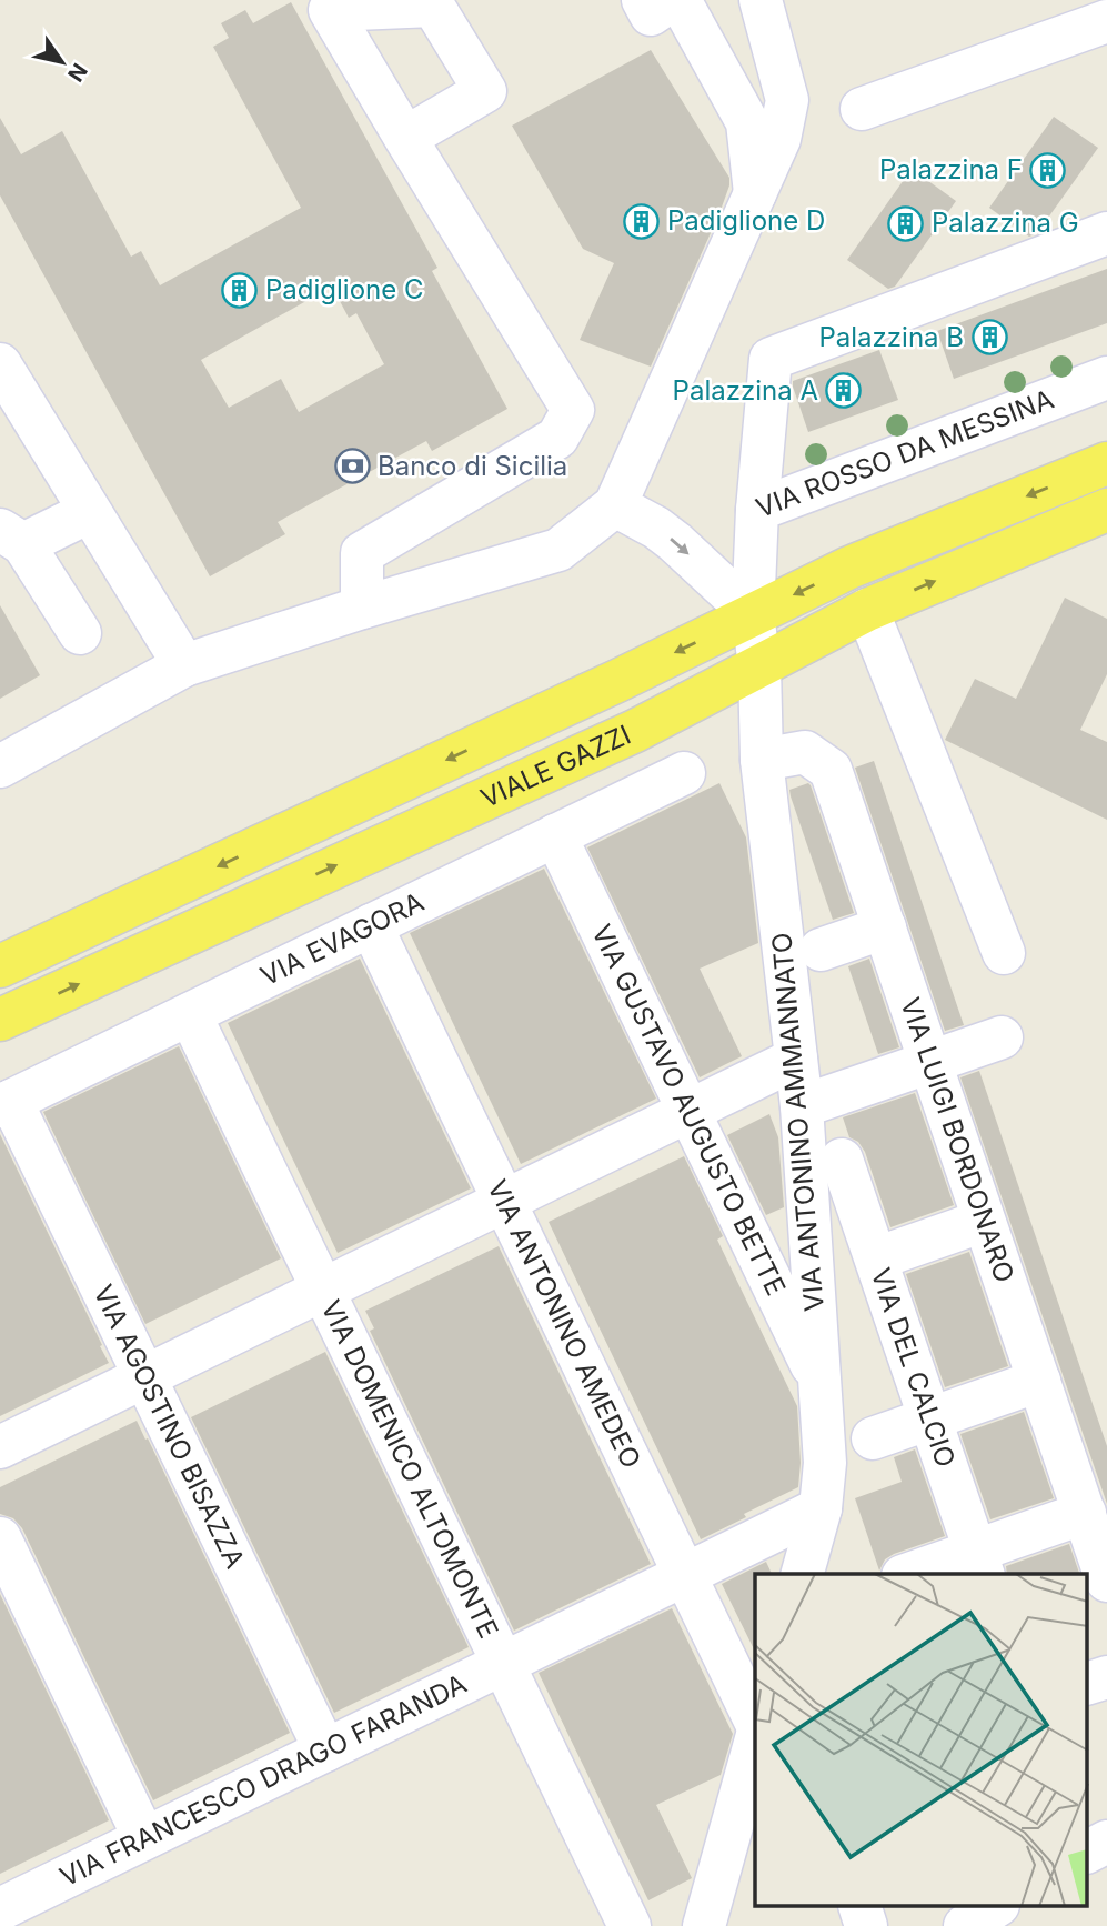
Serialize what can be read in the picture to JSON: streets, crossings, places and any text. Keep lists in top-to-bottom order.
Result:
{
  "streets": {
    "main road": ["VIALE GAZZI"],
    "street": [
      "VIA ROSSO DA MESSINA",
      "VIA EVAGORA",
      "VIA GUSTAVO AUGUSTO BETTE",
      "VIA ANTONINO AMMANNATO",
      "VIA LUIGI BORDONARO",
      "VIA ANTONINO AMEDEO",
      "VIA DEL CALCIO",
      "VIA AGOSTINO BISAZZA",
      "VIA DOMENICO ALTOMONTE",
      "VIA FRANCESCO DRAGO FARANDA"
    ]
  },
  "crossings": [
    ["VIA ROSSO DA MESSINA", "VIALE GAZZI"],
    ["VIA ROSSO DA MESSINA", "VIA ANTONINO AMMANNATO"],
    ["VIALE GAZZI", "VIA ANTONINO AMMANNATO"],
    ["VIA EVAGORA", "VIA GUSTAVO AUGUSTO BETTE"],
    ["VIA EVAGORA", "VIA ANTONINO AMEDEO"],
    ["VIA EVAGORA", "VIA AGOSTINO BISAZZA"],
    ["VIA EVAGORA", "VIA DOMENICO ALTOMONTE"],
    ["VIA GUSTAVO AUGUSTO BETTE", "VIA ANTONINO AMMANNATO"],
    ["VIA ANTONINO AMMANNATO", "VIA LUIGI BORDONARO"],
    ["VIA ANTONINO AMMANNATO", "VIA FRANCESCO DRAGO FARANDA"],
    ["VIA ANTONINO AMEDEO", "VIA FRANCESCO DRAGO FARANDA"],
    ["VIA AGOSTINO BISAZZA", "VIA FRANCESCO DRAGO FARANDA"],
    ["VIA DOMENICO ALTOMONTE", "VIA FRANCESCO DRAGO FARANDA"]
  ],
  "places": {
    "building": [
      "Palazzina F",
      "Padiglione D",
      "Palazzina G",
      "Padiglione C",
      "Palazzina B",
      "Palazzina A"
    ],
    "bank": ["Banco di Sicilia"]
  },
  "north": "bottom right"
}
